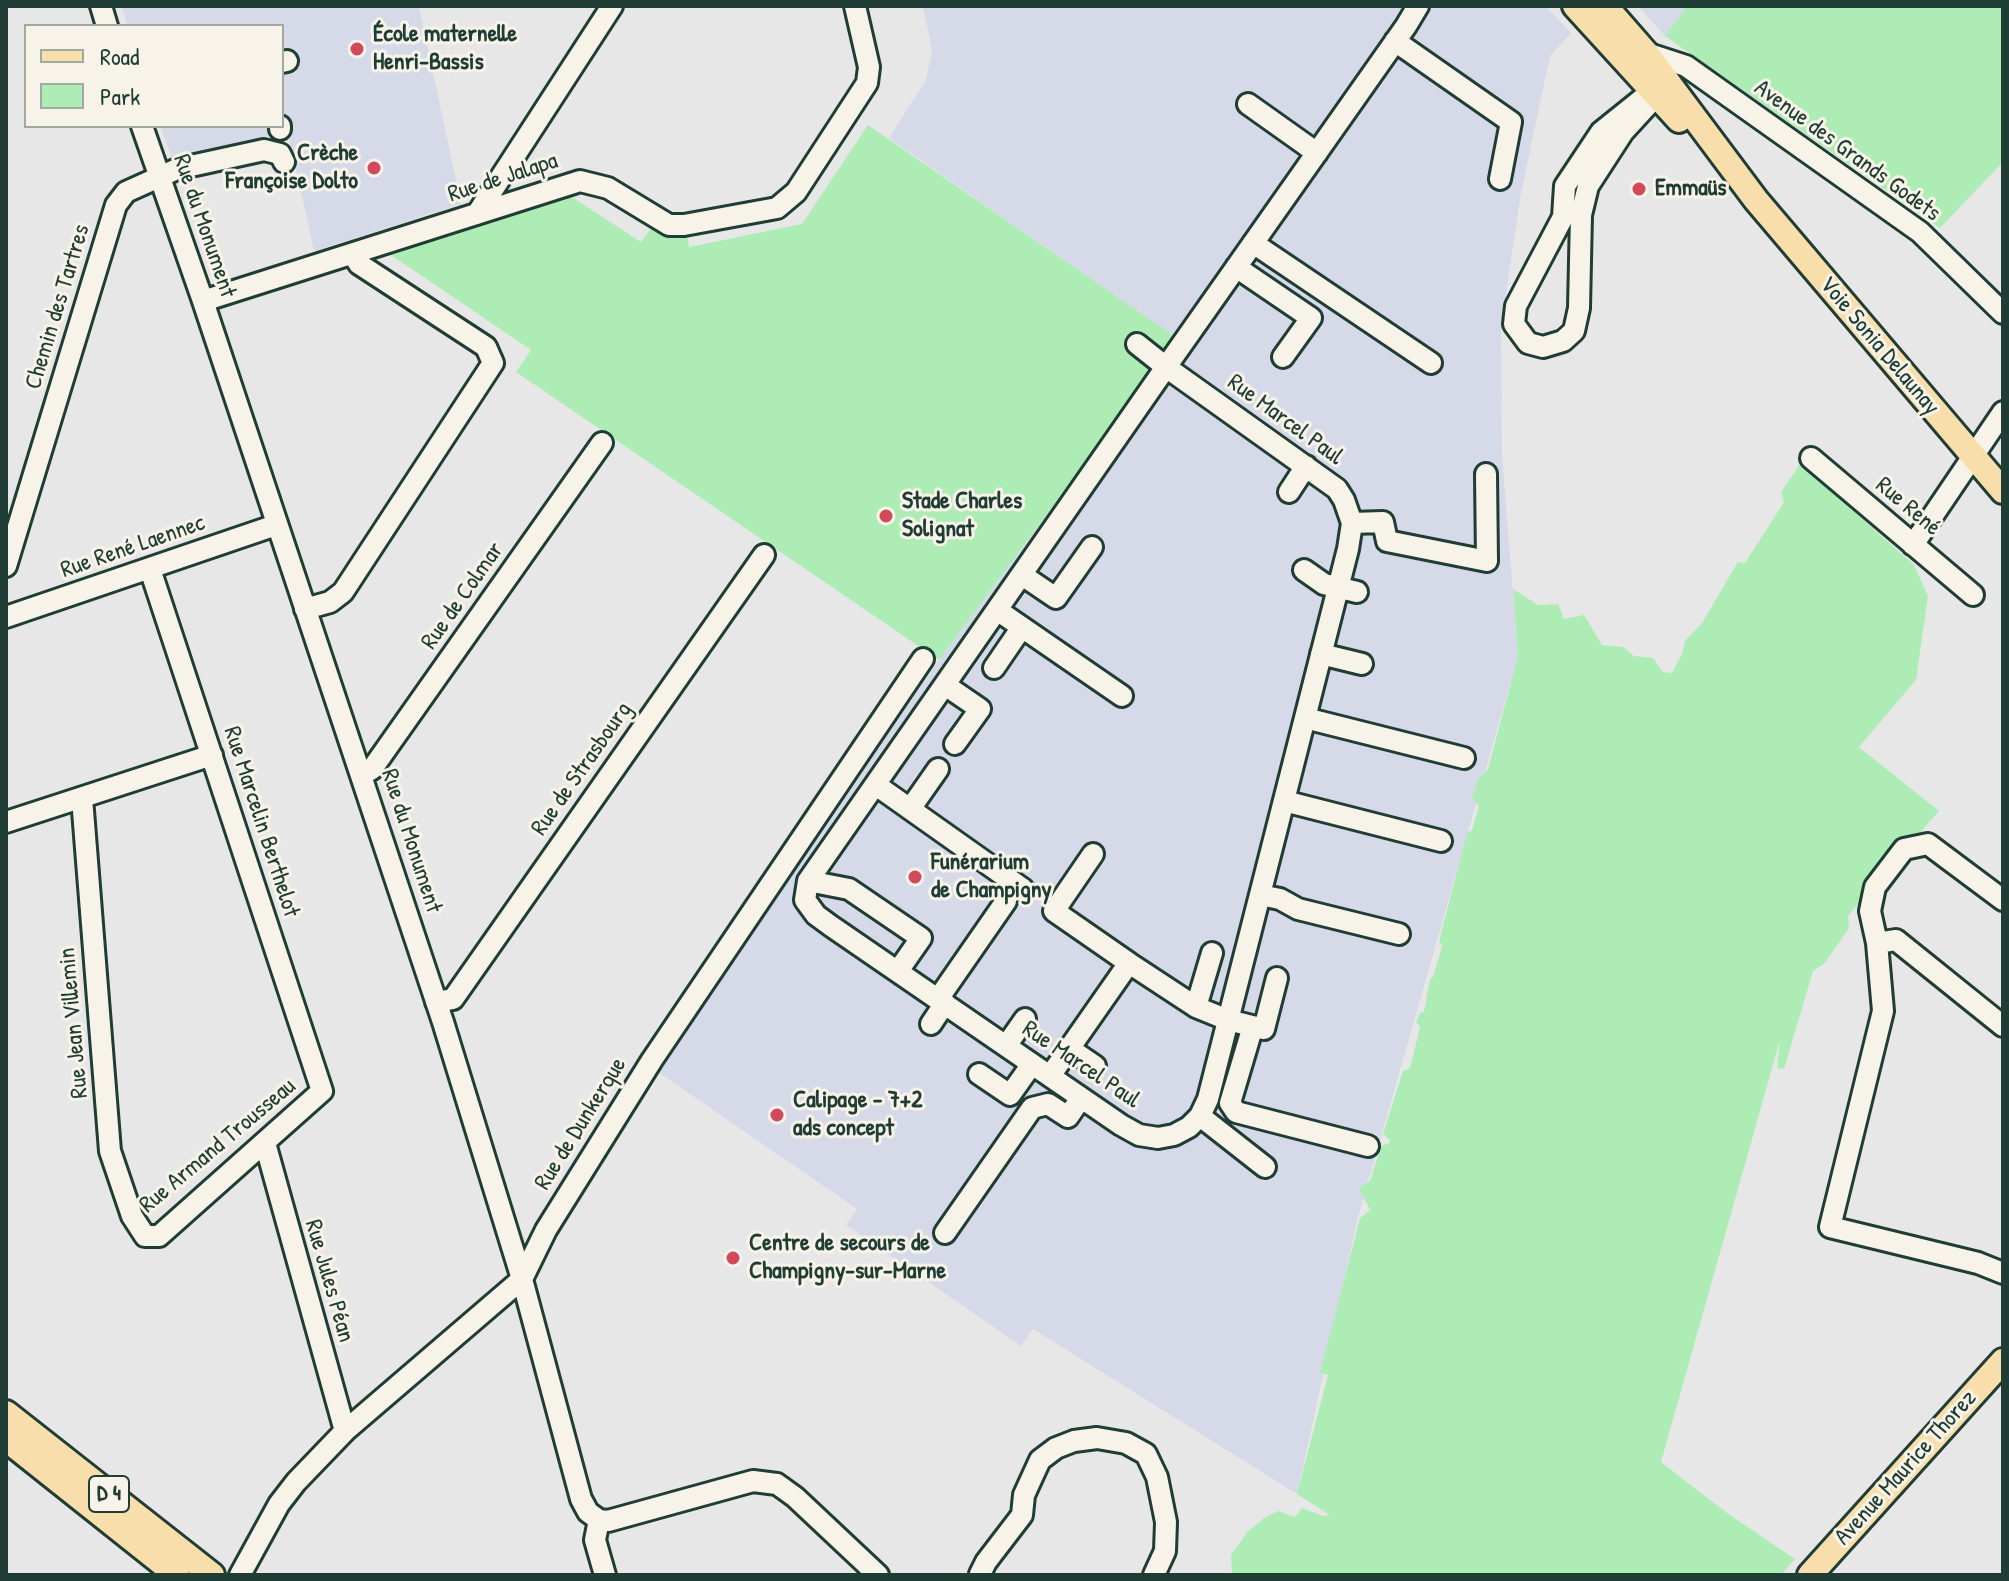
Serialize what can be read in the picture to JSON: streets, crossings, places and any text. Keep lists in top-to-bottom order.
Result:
{
  "streets": {
    "main road": ["Voie Sonia Delaunay", "Avenue Maurice Thorez", "D 4"],
    "street": [
      "Avenue des Grands Godets",
      "Rue de Jalapa",
      "Rue du Monument",
      "Chemin des Tartres",
      "Rue Marcel Paul",
      "Rue René",
      "Rue René Laennec",
      "Rue de Colmar",
      "Rue de Strasbourg",
      "Rue Marcelin Berthelot",
      "Rue Jean Villemin",
      "Rue de Dunkerque",
      "Rue Armand Trousseau",
      "Rue Jules Péan"
    ]
  },
  "crossings": [
    ["Avenue des Grands Godets", "Voie Sonia Delaunay"],
    ["Rue de Jalapa", "Rue du Monument"],
    ["Rue du Monument", "Chemin des Tartres"],
    ["Rue du Monument", "Rue René Laennec"],
    ["Rue du Monument", "Rue de Colmar"],
    ["Rue du Monument", "Rue de Strasbourg"],
    ["Rue du Monument", "Rue de Dunkerque"],
    ["Rue René Laennec", "Rue Marcelin Berthelot"],
    ["Rue Marcelin Berthelot", "Rue Armand Trousseau"],
    ["Rue Jean Villemin", "Rue Armand Trousseau"],
    ["Rue de Dunkerque", "Rue Jules Péan"],
    ["Rue Armand Trousseau", "Rue Jules Péan"]
  ],
  "places": [
    "École maternelle Henri-Bassis",
    "Crèche Françoise Dolto",
    "Emmaüs",
    "Stade Charles Solignat",
    "Funérarium de Champigny",
    "Calipage - 7+2 ads concept",
    "Centre de secours de Champigny-sur-Marne"
  ],
  "legend": ["Road", "Park"]
}
